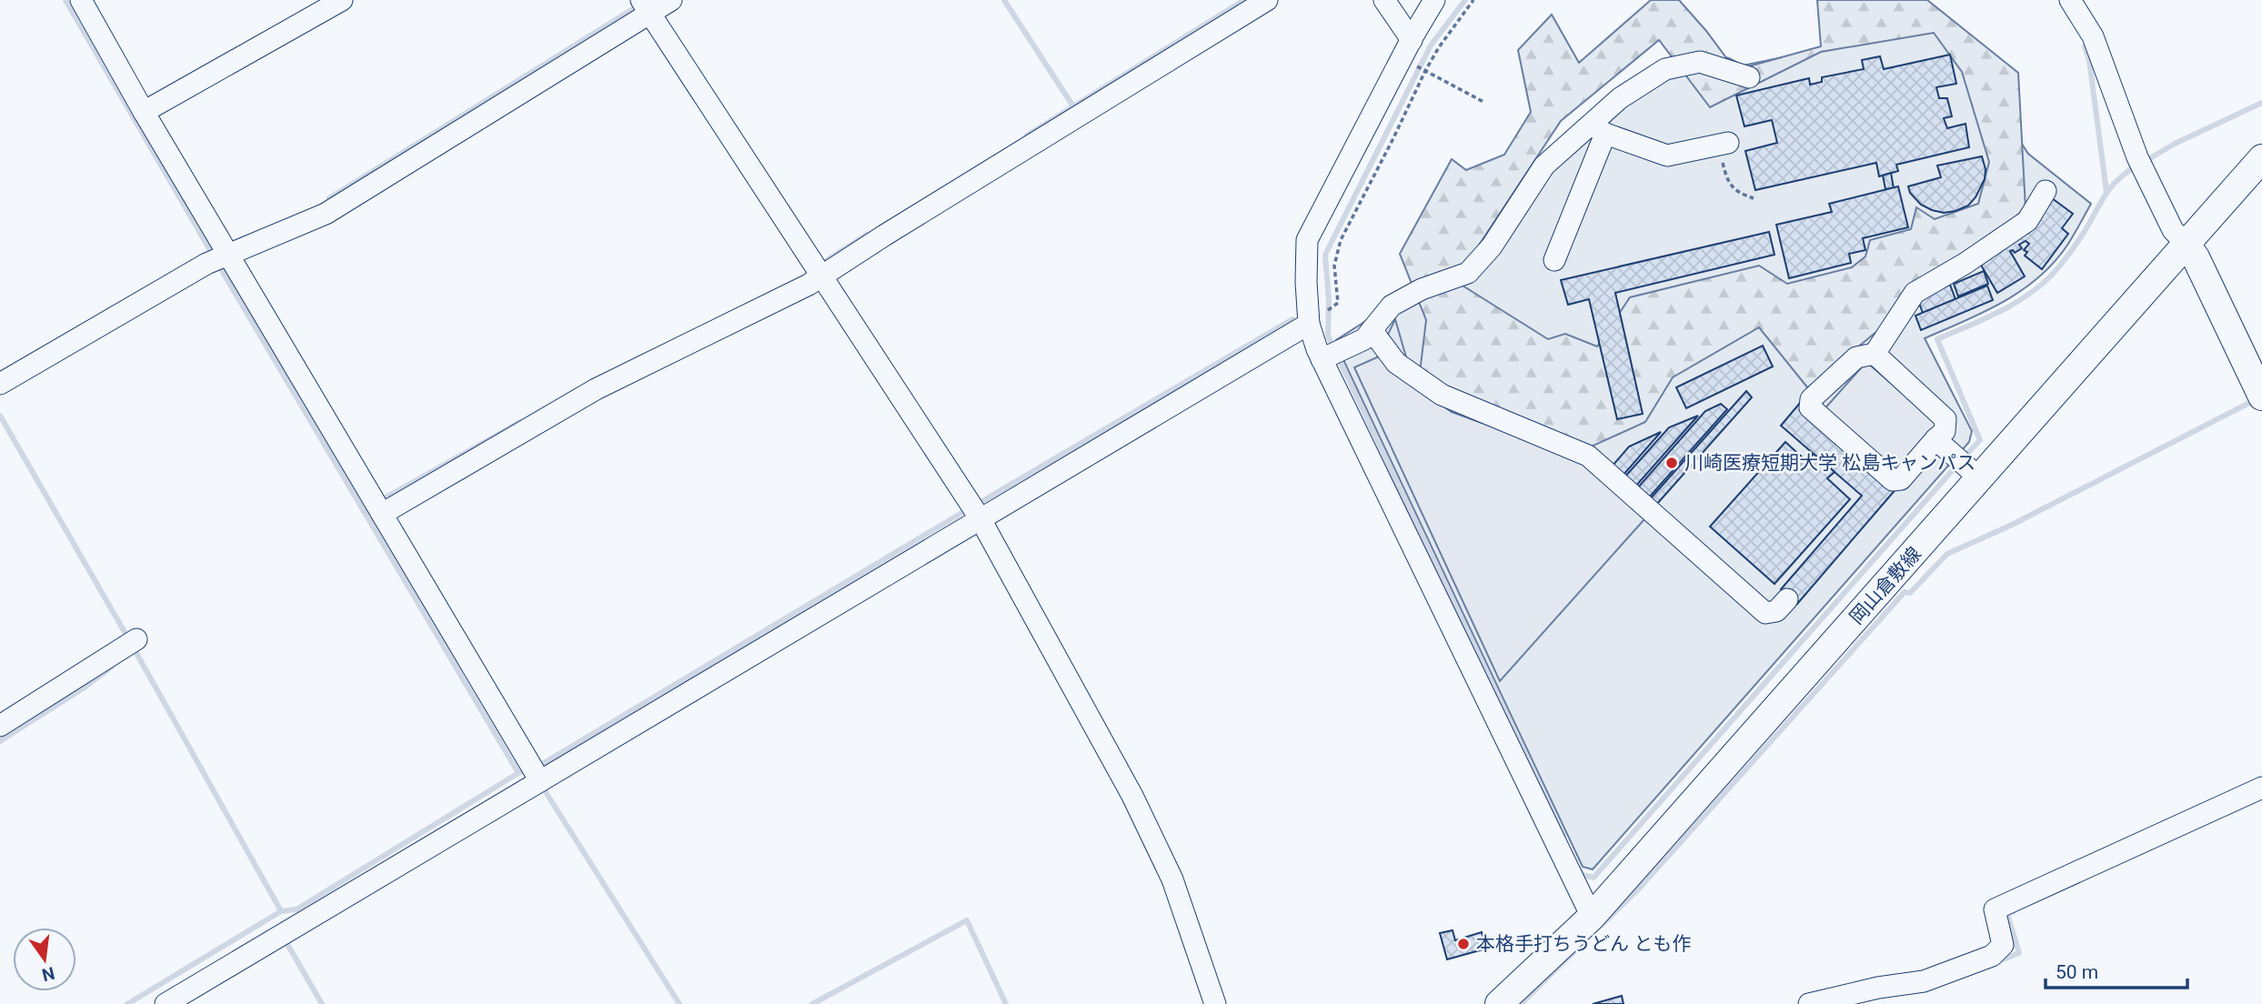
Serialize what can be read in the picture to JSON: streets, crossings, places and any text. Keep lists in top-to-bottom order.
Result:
{
  "streets": {
    "main road": ["岡山倉敷線"]
  },
  "places": ["川崎医療短期大学 松島キャンパス", "本格手打ちうどん とも作"],
  "scale_bar": "50 m",
  "north": "bottom"
}
